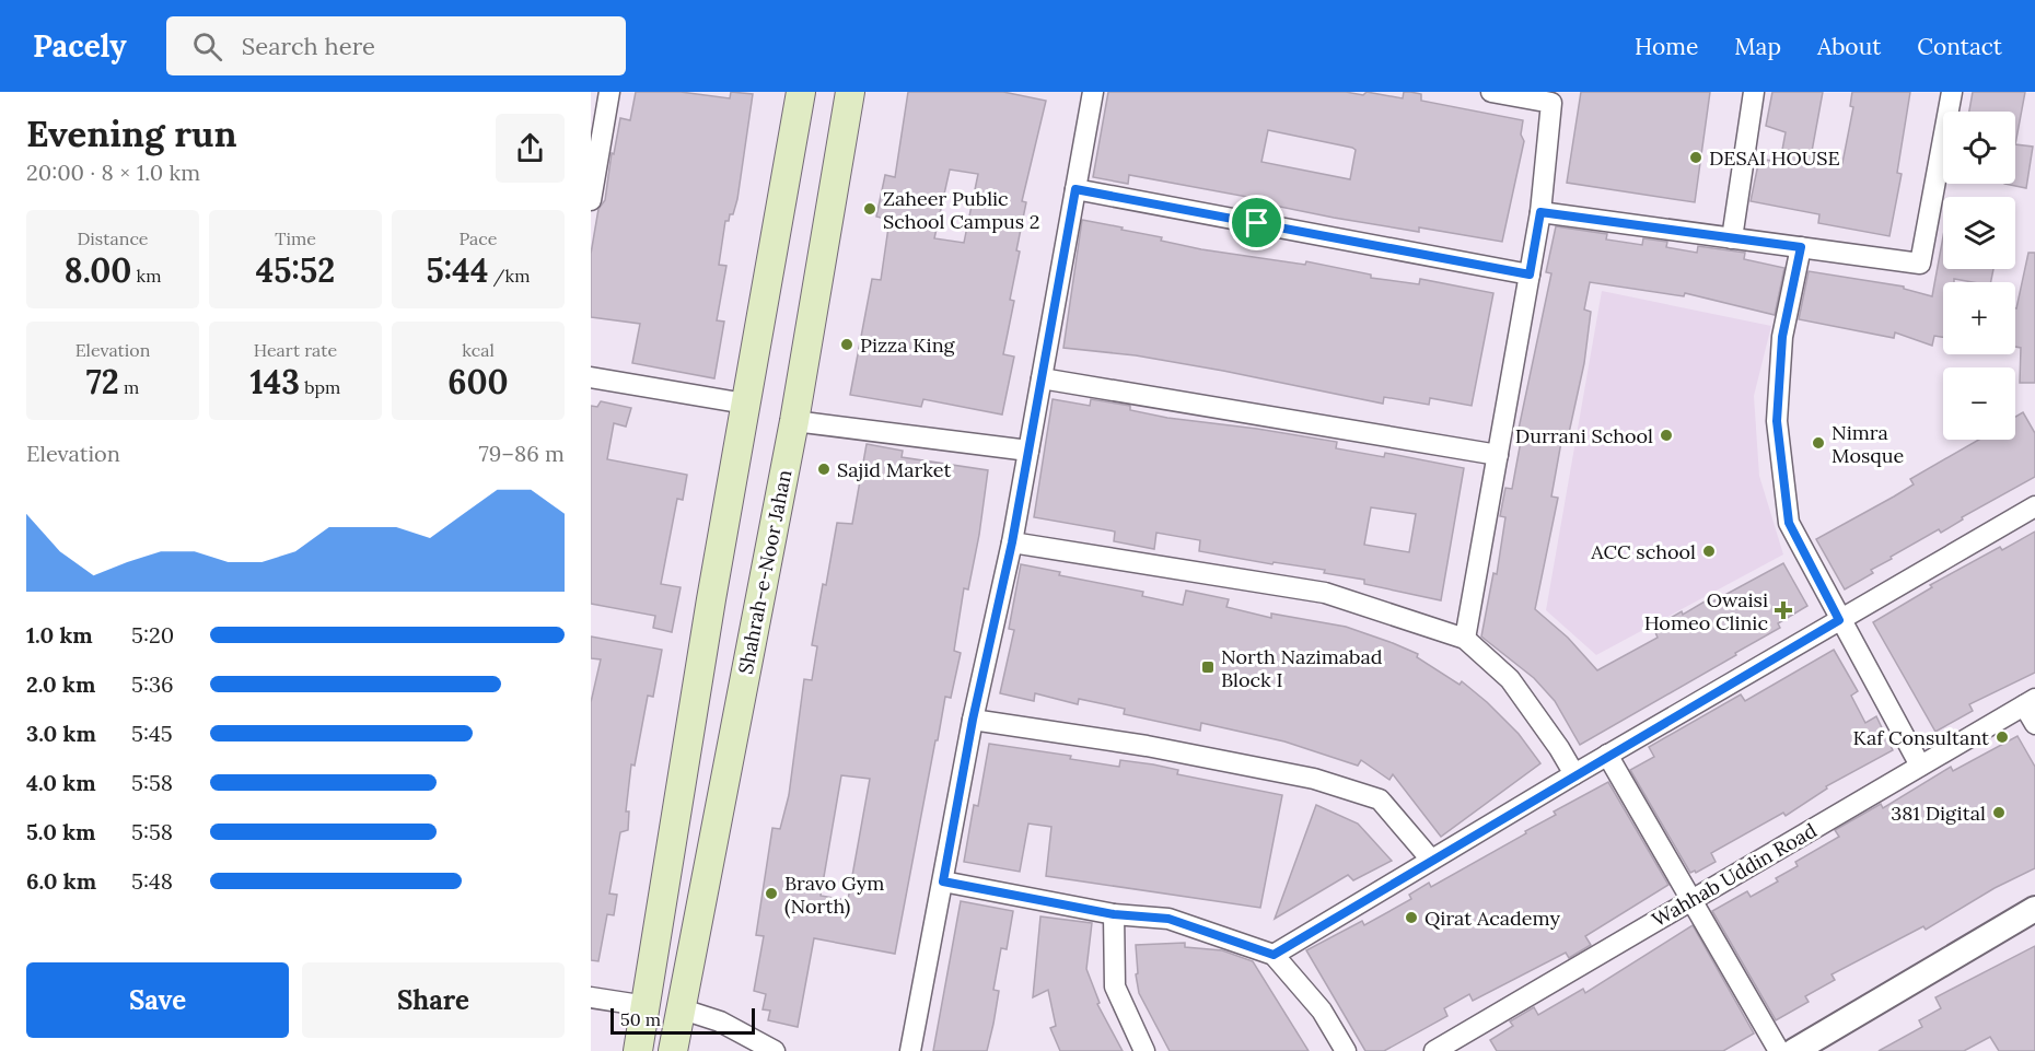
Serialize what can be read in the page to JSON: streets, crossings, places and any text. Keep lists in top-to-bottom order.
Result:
{
  "streets": {
    "main road": ["Shahrah-e-Noor Jahan"],
    "street": ["Wahhab Uddin Road"]
  },
  "places": {
    "other": [
      "DESAI HOUSE",
      "Zaheer Public School Campus 2",
      "Pizza King",
      "Durrani School",
      "Nimra Mosque",
      "Sajid Market",
      "ACC school",
      "Kaf Consultant",
      "381 Digital",
      "Bravo Gym (North)",
      "Qirat Academy"
    ],
    "health": ["Owaisi Homeo Clinic"],
    "transit": ["North Nazimabad Block I"]
  },
  "scale_bar": "50 m",
  "page": {
    "header": "Pacely",
    "search": "Search here",
    "nav": [
      "Home",
      "Map",
      "About",
      "Contact"
    ],
    "heading": ["Evening run", "20:00 · 8 × 1.0 km"],
    "map_buttons": ["+", "−"],
    "stats": [
      ["Distance", "8.00 km"],
      ["Time", "45:52"],
      ["Pace", "5:44 /km"],
      ["Elevation", "72 m"],
      ["Heart rate", "143 bpm"],
      ["kcal", "600"]
    ],
    "chart": ["Elevation", "79–86 m"],
    "list": [
      {
        "name": "1.0 km",
        "note": "5:20"
      },
      {
        "name": "2.0 km",
        "note": "5:36"
      },
      {
        "name": "3.0 km",
        "note": "5:45"
      },
      {
        "name": "4.0 km",
        "note": "5:58"
      },
      {
        "name": "5.0 km",
        "note": "5:58"
      },
      {
        "name": "6.0 km",
        "note": "5:48"
      }
    ],
    "buttons": ["Save", "Share"],
    "scale": "50 m"
  }
}
